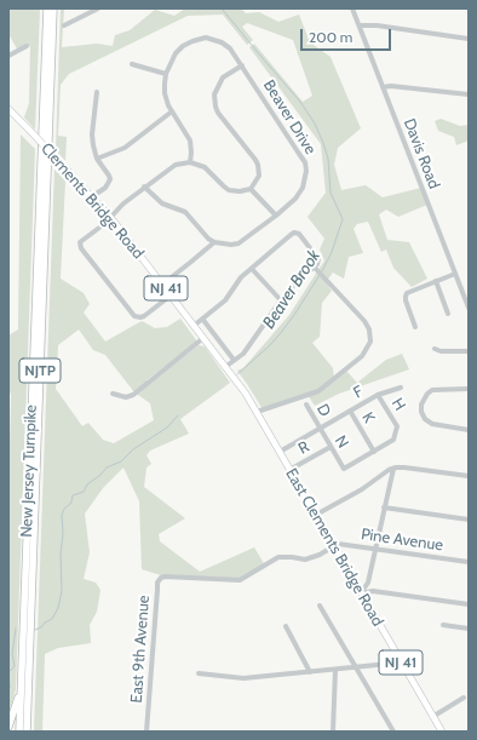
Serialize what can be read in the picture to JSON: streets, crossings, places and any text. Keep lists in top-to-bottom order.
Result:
{
  "streets": {
    "highway": ["NJTP", "New Jersey Turnpike"],
    "main road": ["Clements Bridge Road", "NJ 41", "East Clements Bridge Road"],
    "street": [
      "Beaver Drive",
      "Davis Road",
      "F",
      "H",
      "D",
      "K",
      "N",
      "R",
      "Pine Avenue",
      "East 9th Avenue"
    ]
  },
  "crossings": [
    ["Clements Bridge Road", "East Clements Bridge Road"],
    ["F", "H"],
    ["F", "K"],
    ["F", "R"],
    ["H", "K"],
    ["H", "N"],
    ["D", "N"],
    ["D", "R"],
    ["K", "N"],
    ["N", "R"],
    ["R", "East Clements Bridge Road"],
    ["Pine Avenue", "East Clements Bridge Road"],
    ["Pine Avenue", "East 9th Avenue"],
    ["East Clements Bridge Road", "East 9th Avenue"]
  ],
  "water": ["Beaver Brook"],
  "scale_bar": "200 m"
}
